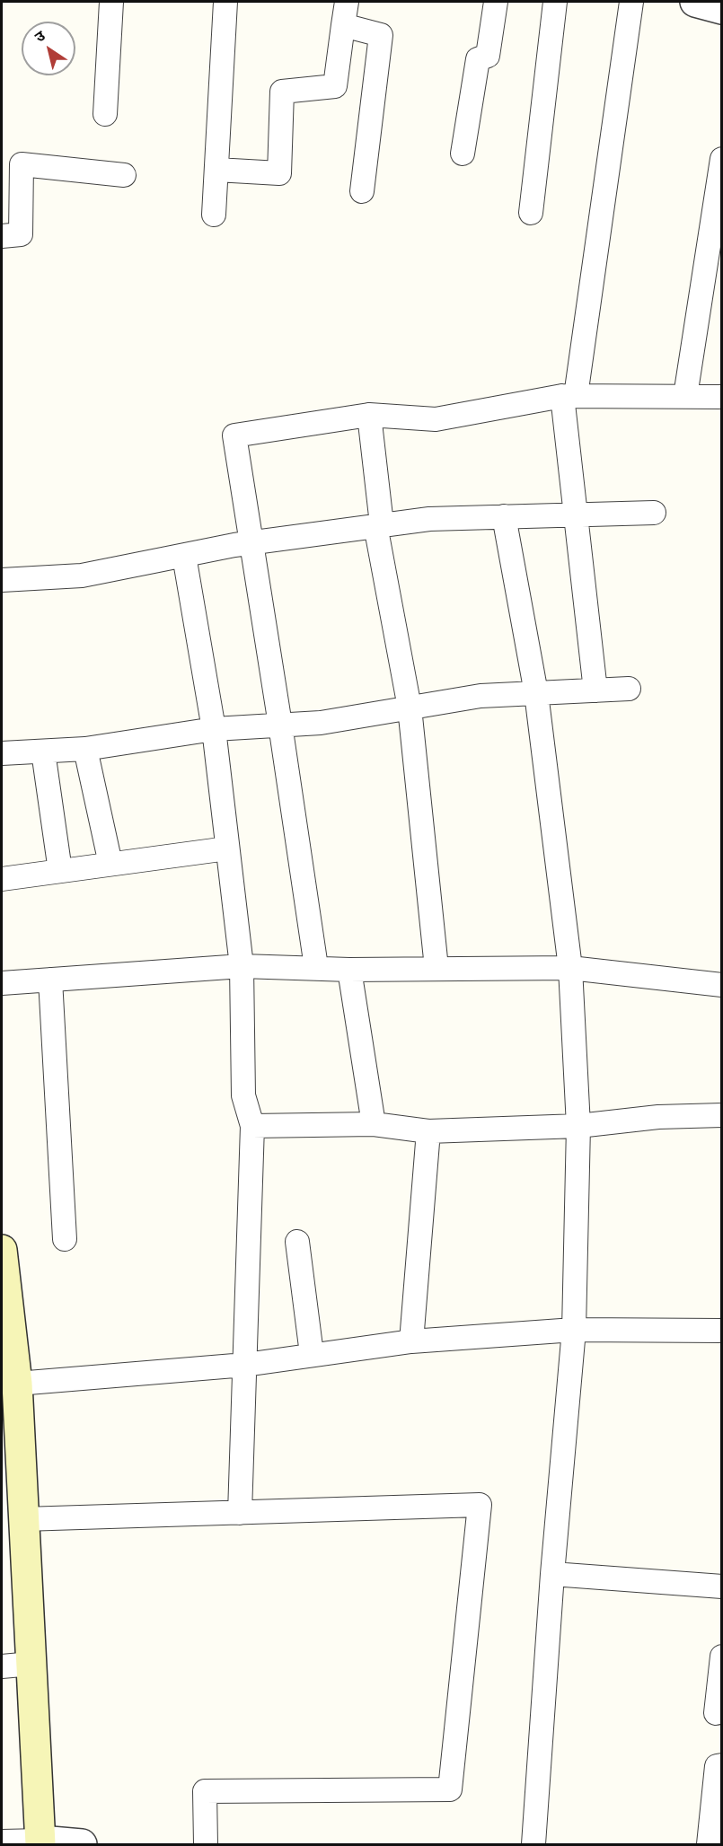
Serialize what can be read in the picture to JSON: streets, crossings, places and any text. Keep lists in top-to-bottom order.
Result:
{
  "north": "top left"
}
